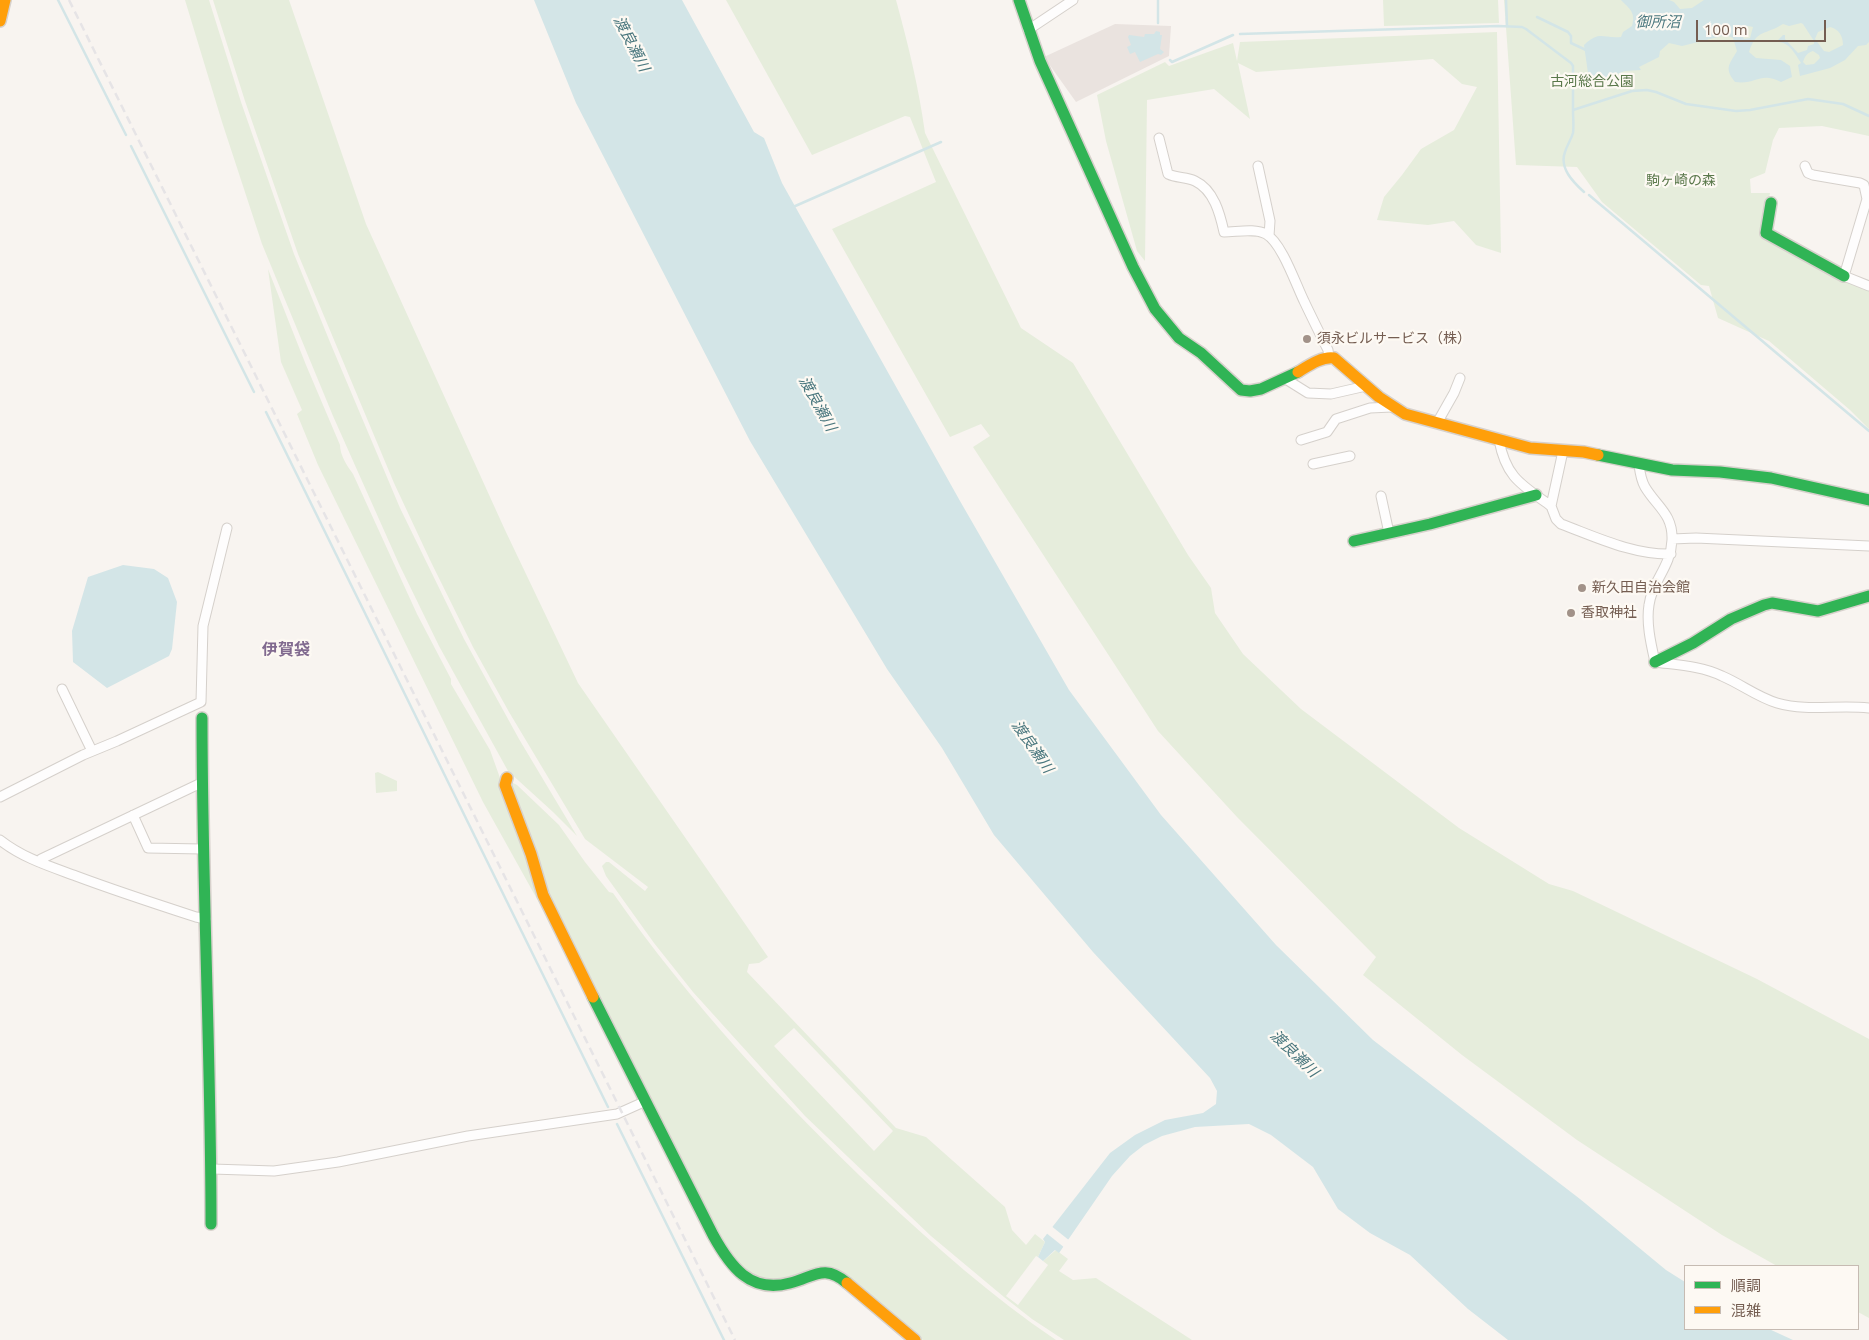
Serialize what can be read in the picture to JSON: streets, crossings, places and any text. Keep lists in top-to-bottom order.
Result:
{
  "districts": ["伊賀袋"],
  "water": ["御所沼", "渡良瀬川"],
  "parks": ["古河総合公園", "駒ヶ崎の森"],
  "places": ["須永ビルサービス（株）", "新久田自治会館", "香取神社"],
  "legend": ["順調", "混雑"],
  "scale_bar": "100 m"
}
